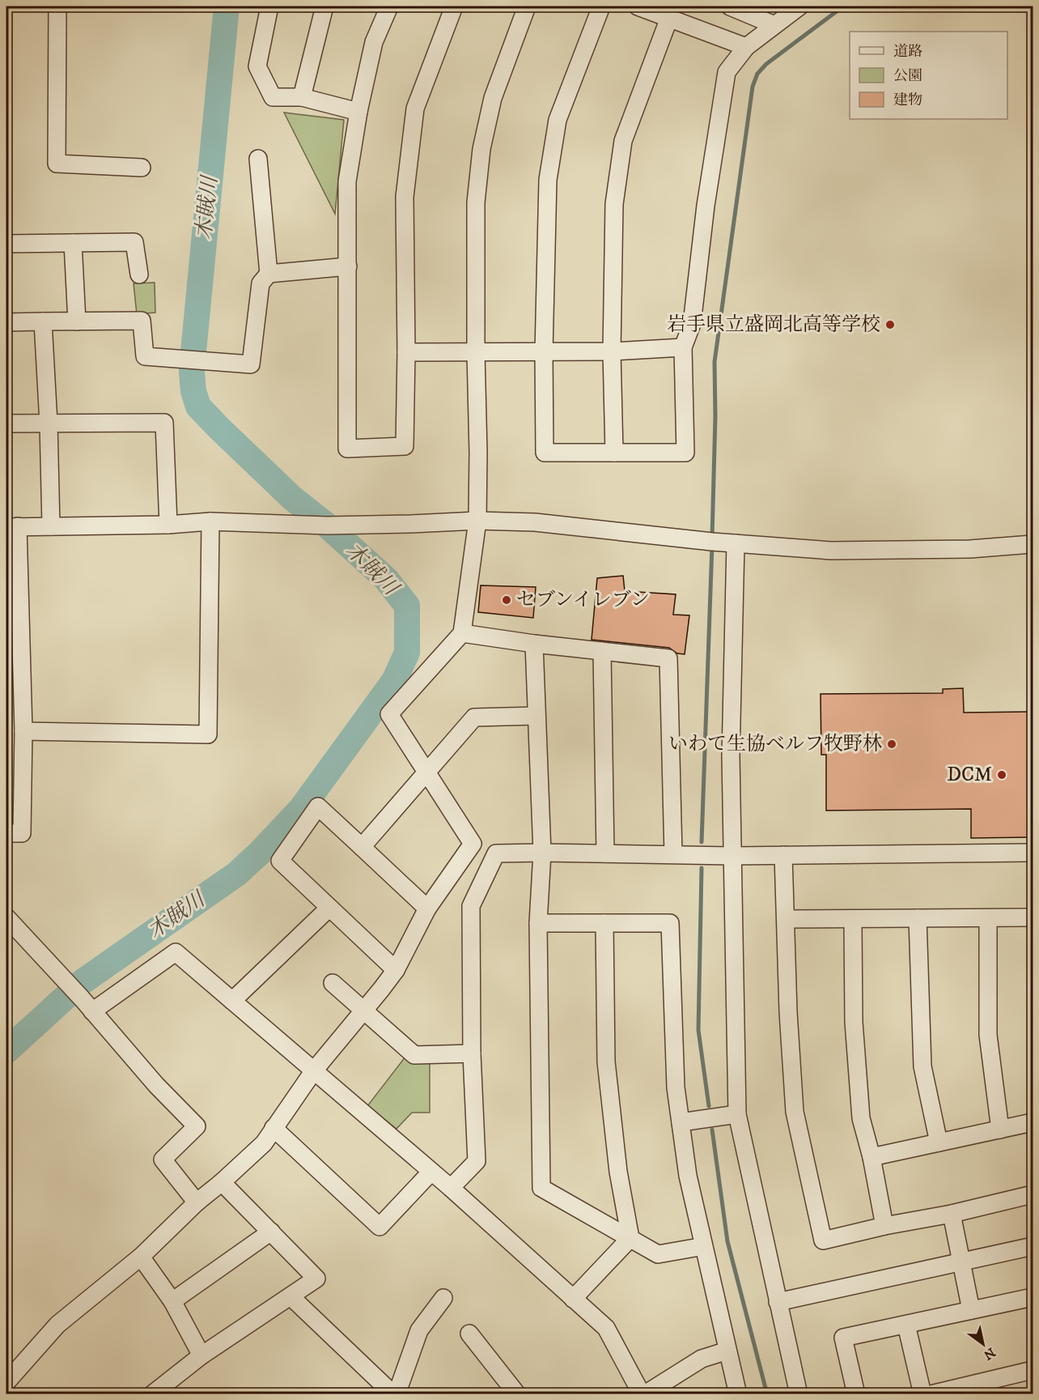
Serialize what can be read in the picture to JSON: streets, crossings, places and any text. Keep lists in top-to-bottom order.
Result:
{
  "water": ["木賊川"],
  "places": [
    "岩手県立盛岡北高等学校",
    "セブンイレブン",
    "いわて生協ベルフ牧野林",
    "DCM"
  ],
  "legend": ["道路", "公園", "建物"],
  "north": "bottom right"
}
